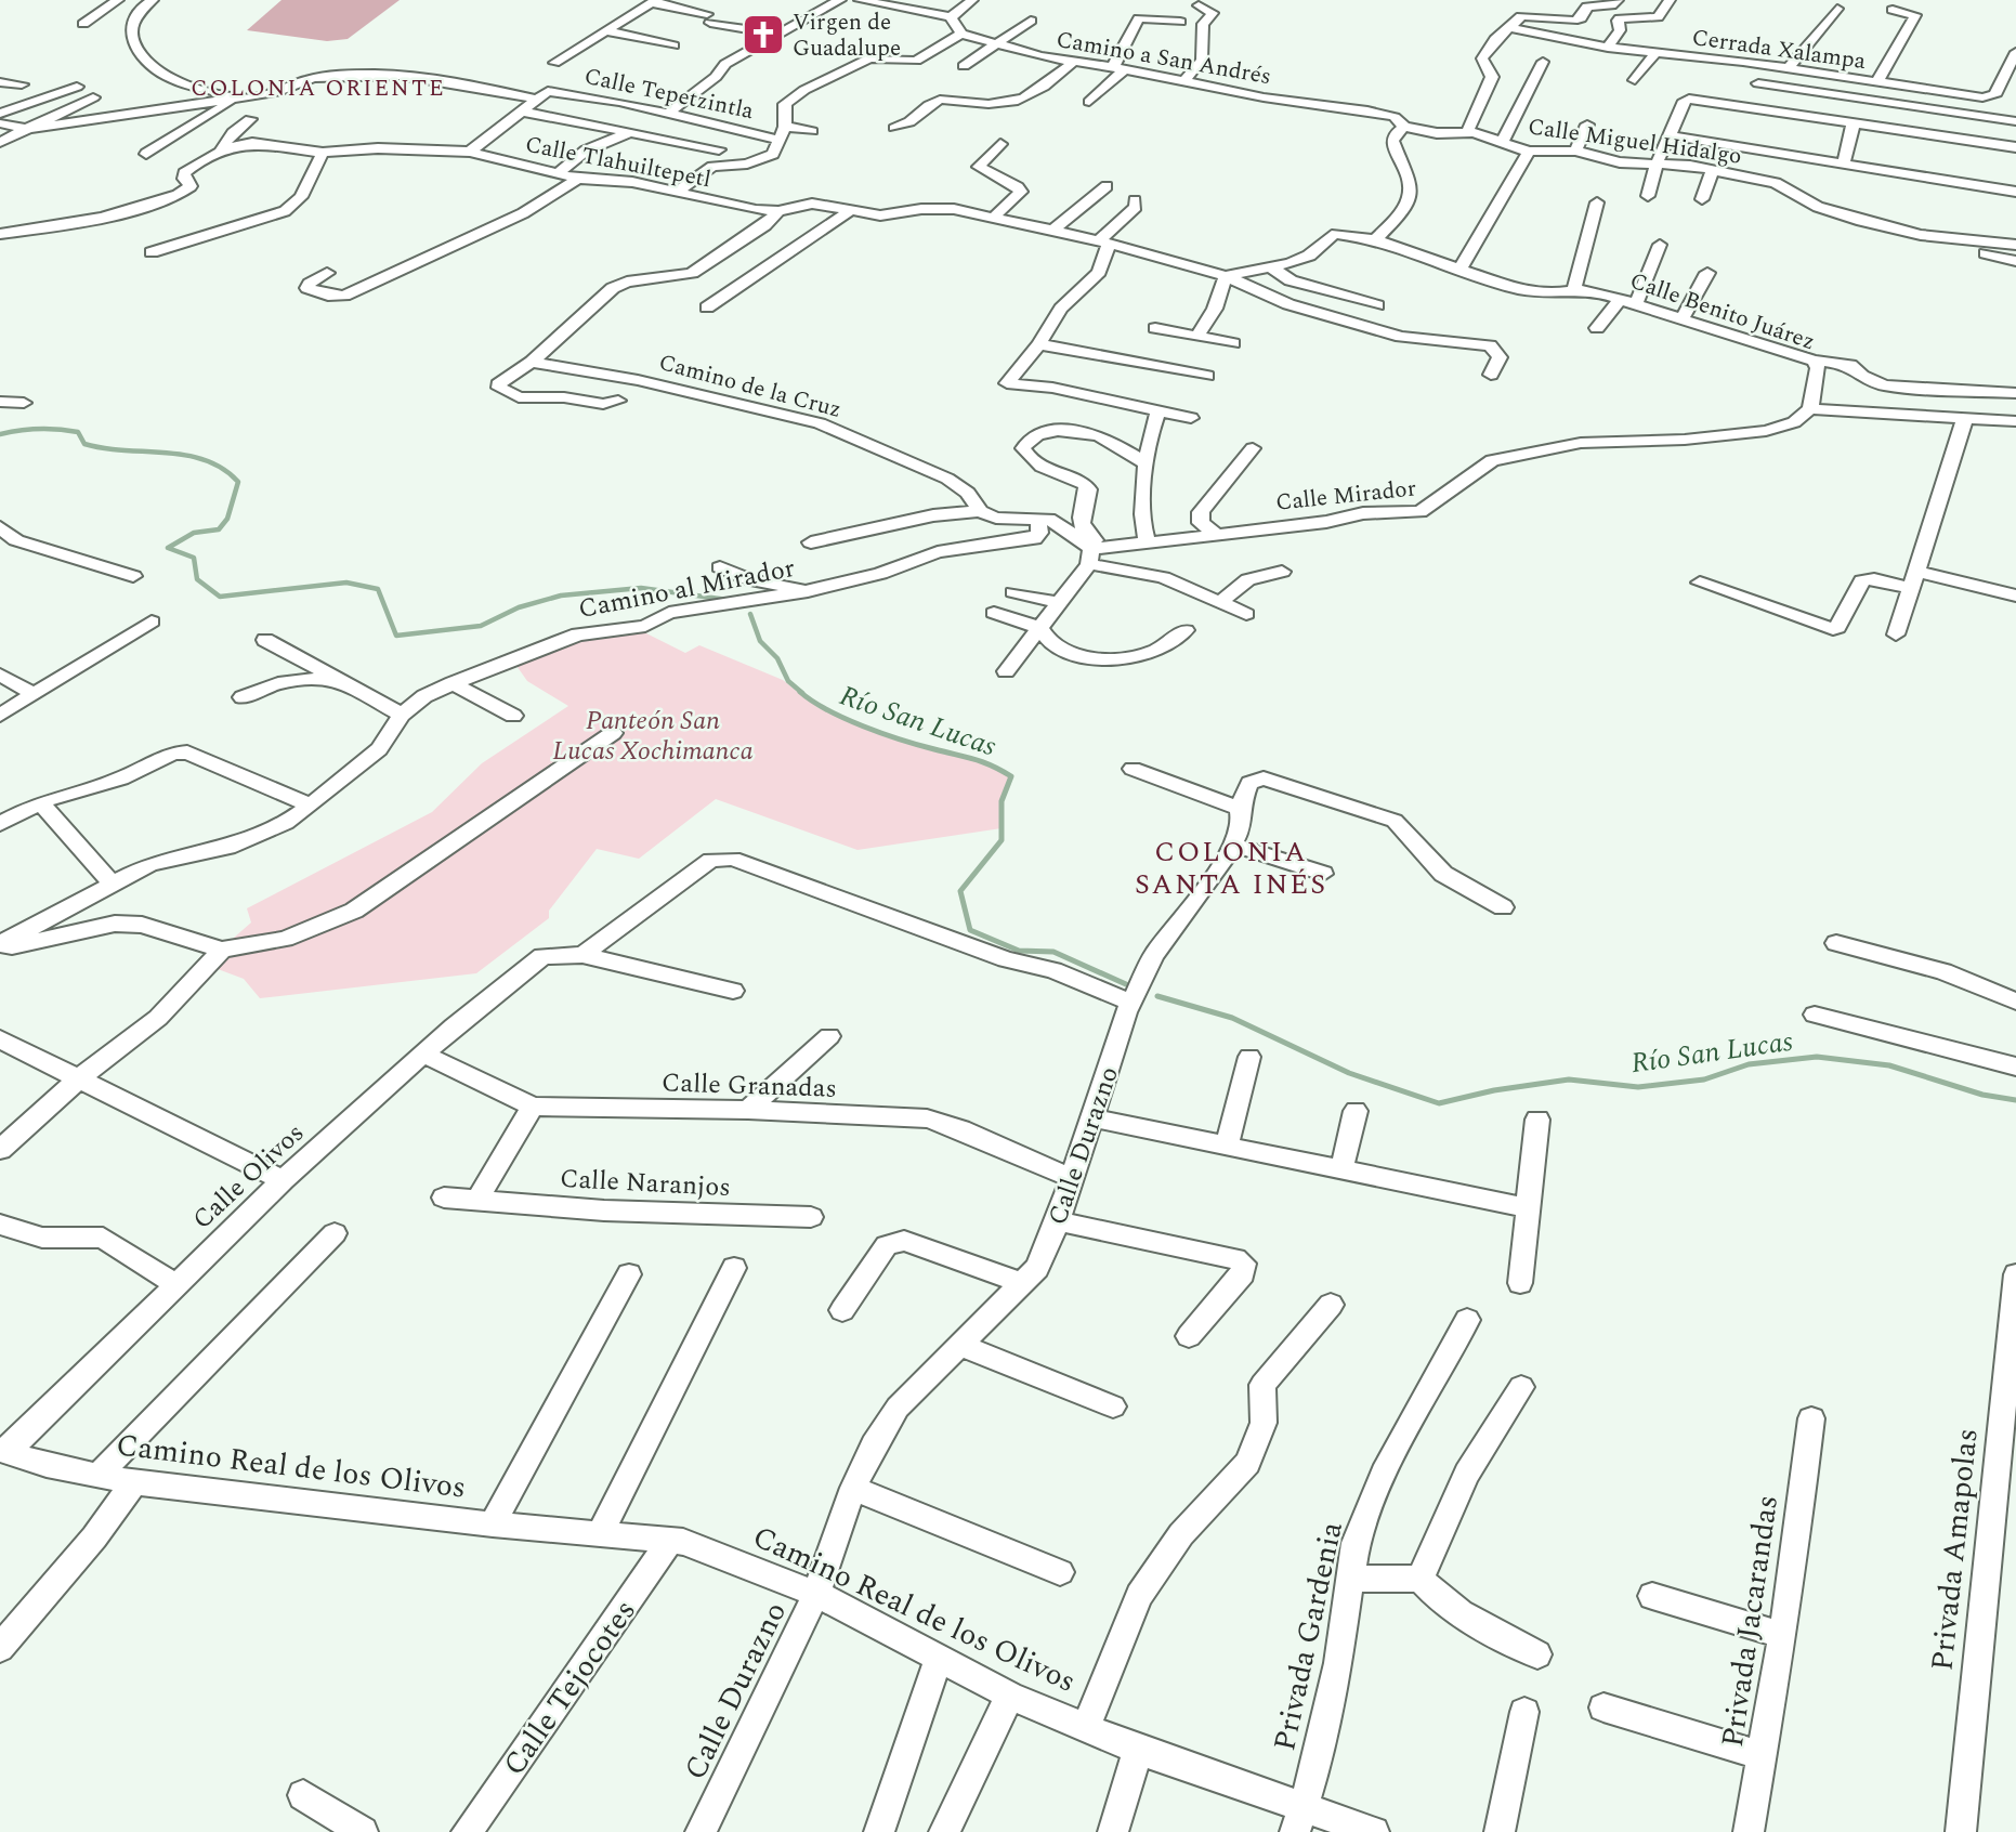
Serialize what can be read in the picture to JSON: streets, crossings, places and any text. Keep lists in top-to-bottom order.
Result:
{
  "streets": {
    "street": [
      "Cerrada Xalampa",
      "Camino a San Andrés",
      "Calle Tepetzintla",
      "Calle Miguel Hidalgo",
      "Calle Tlahuiltepetl",
      "Calle Benito Juárez",
      "Camino de la Cruz",
      "Calle Mirador",
      "Camino al Mirador",
      "Calle Granadas",
      "Calle Durazno",
      "Calle Olivos",
      "Calle Naranjos",
      "Camino Real de los Olivos",
      "Privada Amapolas",
      "Privada Jacarandas",
      "Privada Gardenia",
      "Calle Tejocotes"
    ]
  },
  "crossings": [
    ["Camino a San Andrés", "Calle Miguel Hidalgo"],
    ["Calle Benito Juárez", "Calle Mirador"],
    ["Calle Granadas", "Calle Durazno"],
    ["Calle Granadas", "Calle Olivos"],
    ["Calle Durazno", "Camino Real de los Olivos"],
    ["Calle Olivos", "Camino Real de los Olivos"],
    ["Camino Real de los Olivos", "Privada Gardenia"],
    ["Camino Real de los Olivos", "Calle Tejocotes"]
  ],
  "districts": ["COLONIA ORIENTE", "COLONIA SANTA INÉS"],
  "water": ["Río San Lucas"],
  "parks": ["Panteón San Lucas Xochimanca"],
  "places": {
    "church": ["Virgen de Guadalupe"]
  }
}
